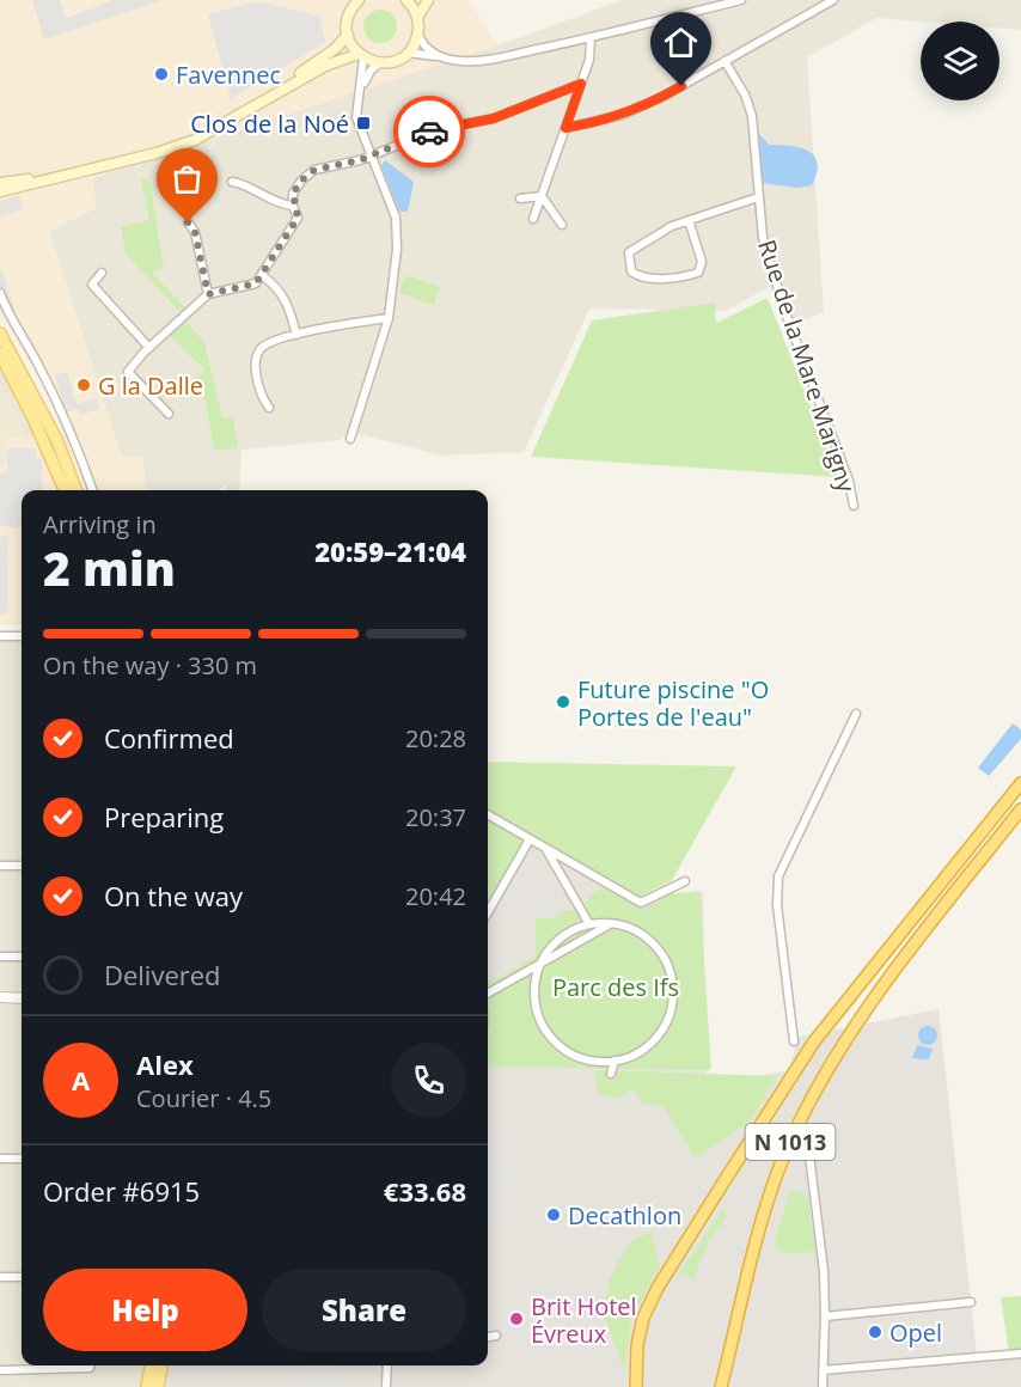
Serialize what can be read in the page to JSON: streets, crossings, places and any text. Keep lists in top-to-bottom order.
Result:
{
  "streets": {
    "highway": ["N 1013"],
    "street": ["Rue de la Mare Marigny"]
  },
  "parks": ["Parc des Ifs"],
  "places": {
    "other": [
      "Favennec",
      "G la Dalle",
      "Future piscine \"O Portes de l'eau\"",
      "Decathlon",
      "Brit Hotel Évreux",
      "Opel"
    ],
    "transit": ["Clos de la Noé"]
  },
  "page": {
    "heading": ["2 min", "Arriving in", "20:59–21:04"],
    "panel": [
      "Alex",
      "Courier · 4.5",
      "Order #6915",
      "€33.68"
    ],
    "bar": "On the way · 330 m",
    "list": [
      ["Confirmed", "20:28"],
      ["Preparing", "20:37"],
      ["On the way", "20:42"],
      "Delivered"
    ],
    "round": "A",
    "buttons": ["Help", "Share"]
  }
}
